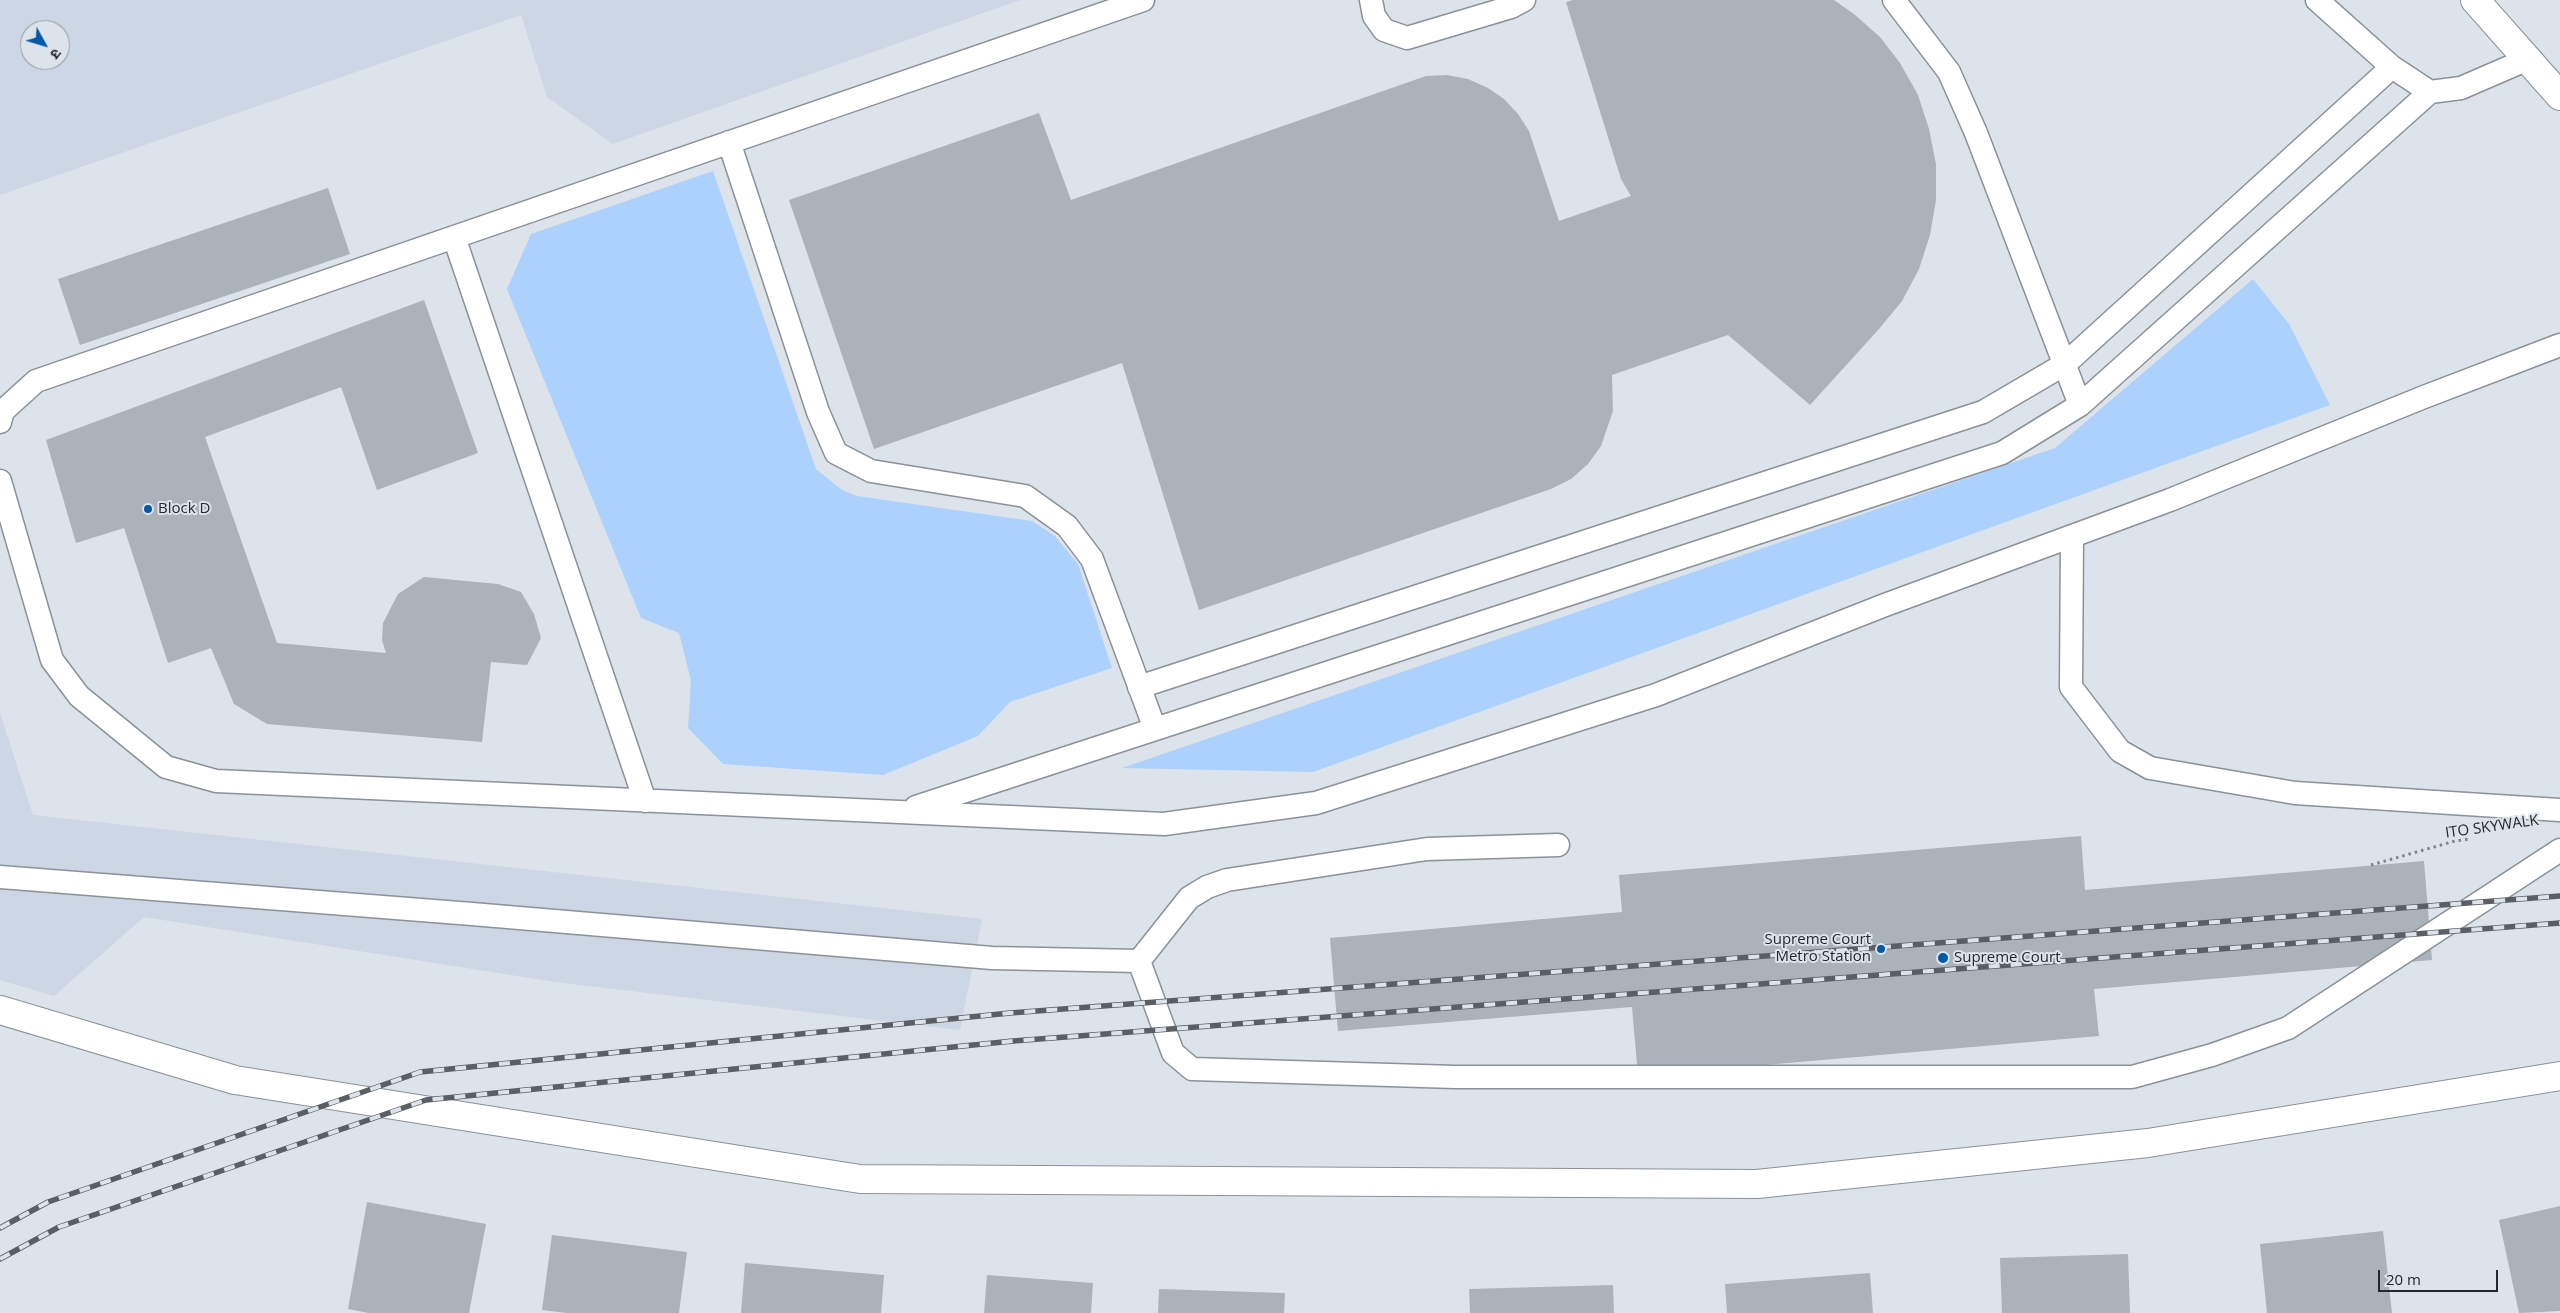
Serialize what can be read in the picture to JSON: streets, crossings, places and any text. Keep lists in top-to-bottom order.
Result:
{
  "streets": {
    "path": ["ITO SKYWALK"]
  },
  "places": ["Block D", "Supreme Court Metro Station", "Supreme Court"],
  "scale_bar": "20 m",
  "north": "bottom right"
}
